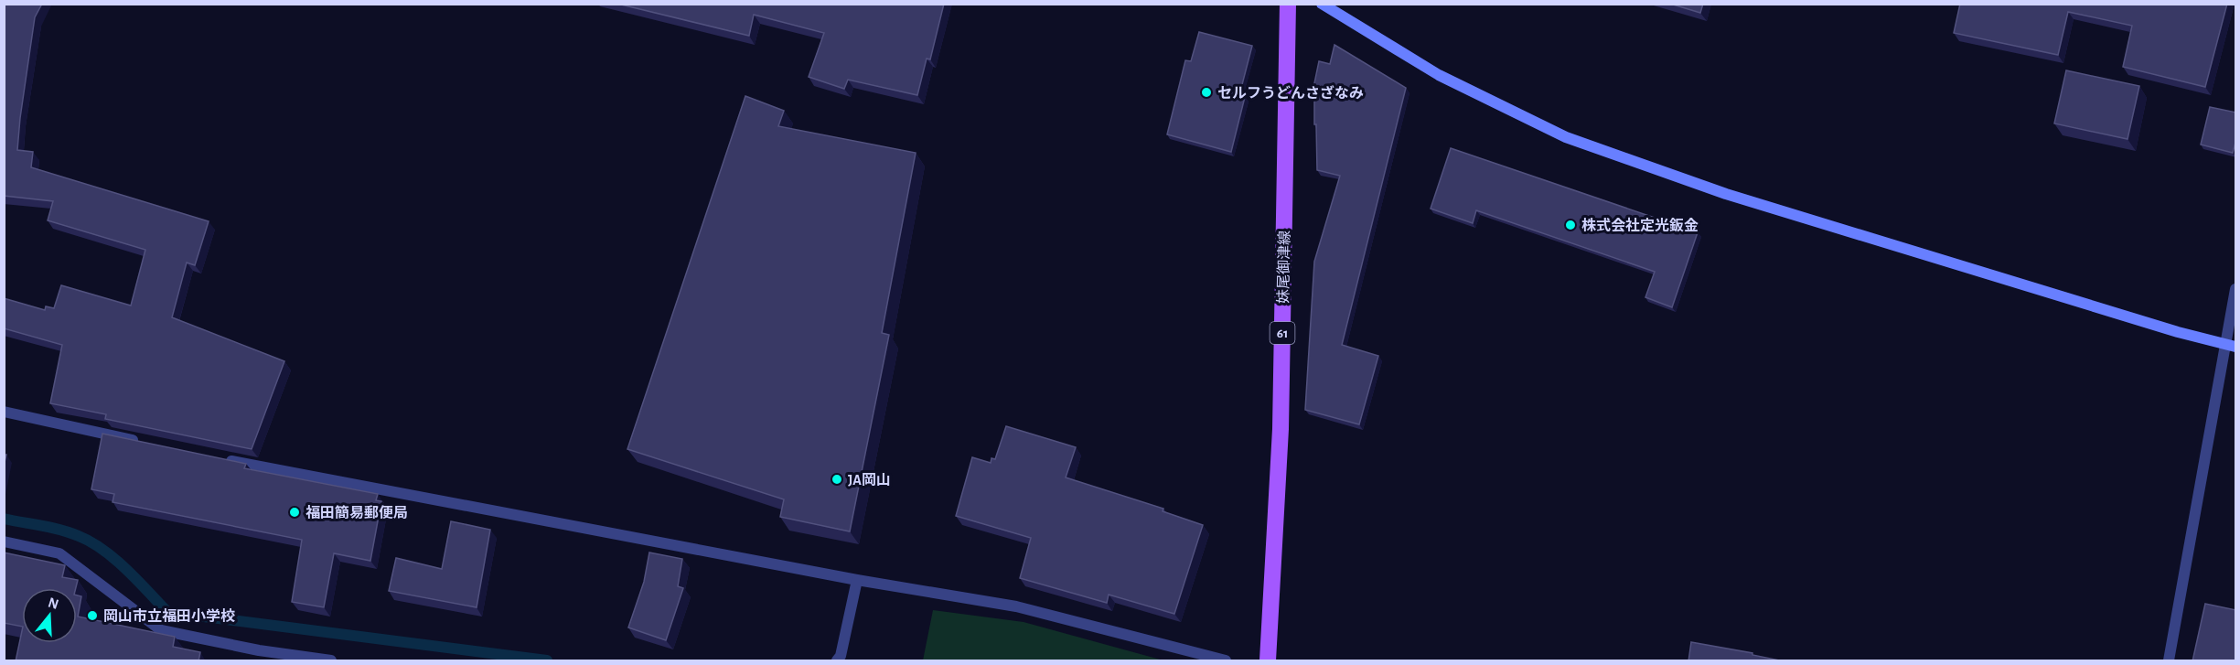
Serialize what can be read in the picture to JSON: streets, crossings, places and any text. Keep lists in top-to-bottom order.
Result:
{
  "streets": {
    "main road": ["妹尾御津線", "61"]
  },
  "places": [
    "セルフうどんさざなみ",
    "株式会社定光鈑金",
    "JA岡山",
    "福田簡易郵便局",
    "岡山市立福田小学校"
  ],
  "north": "top"
}
